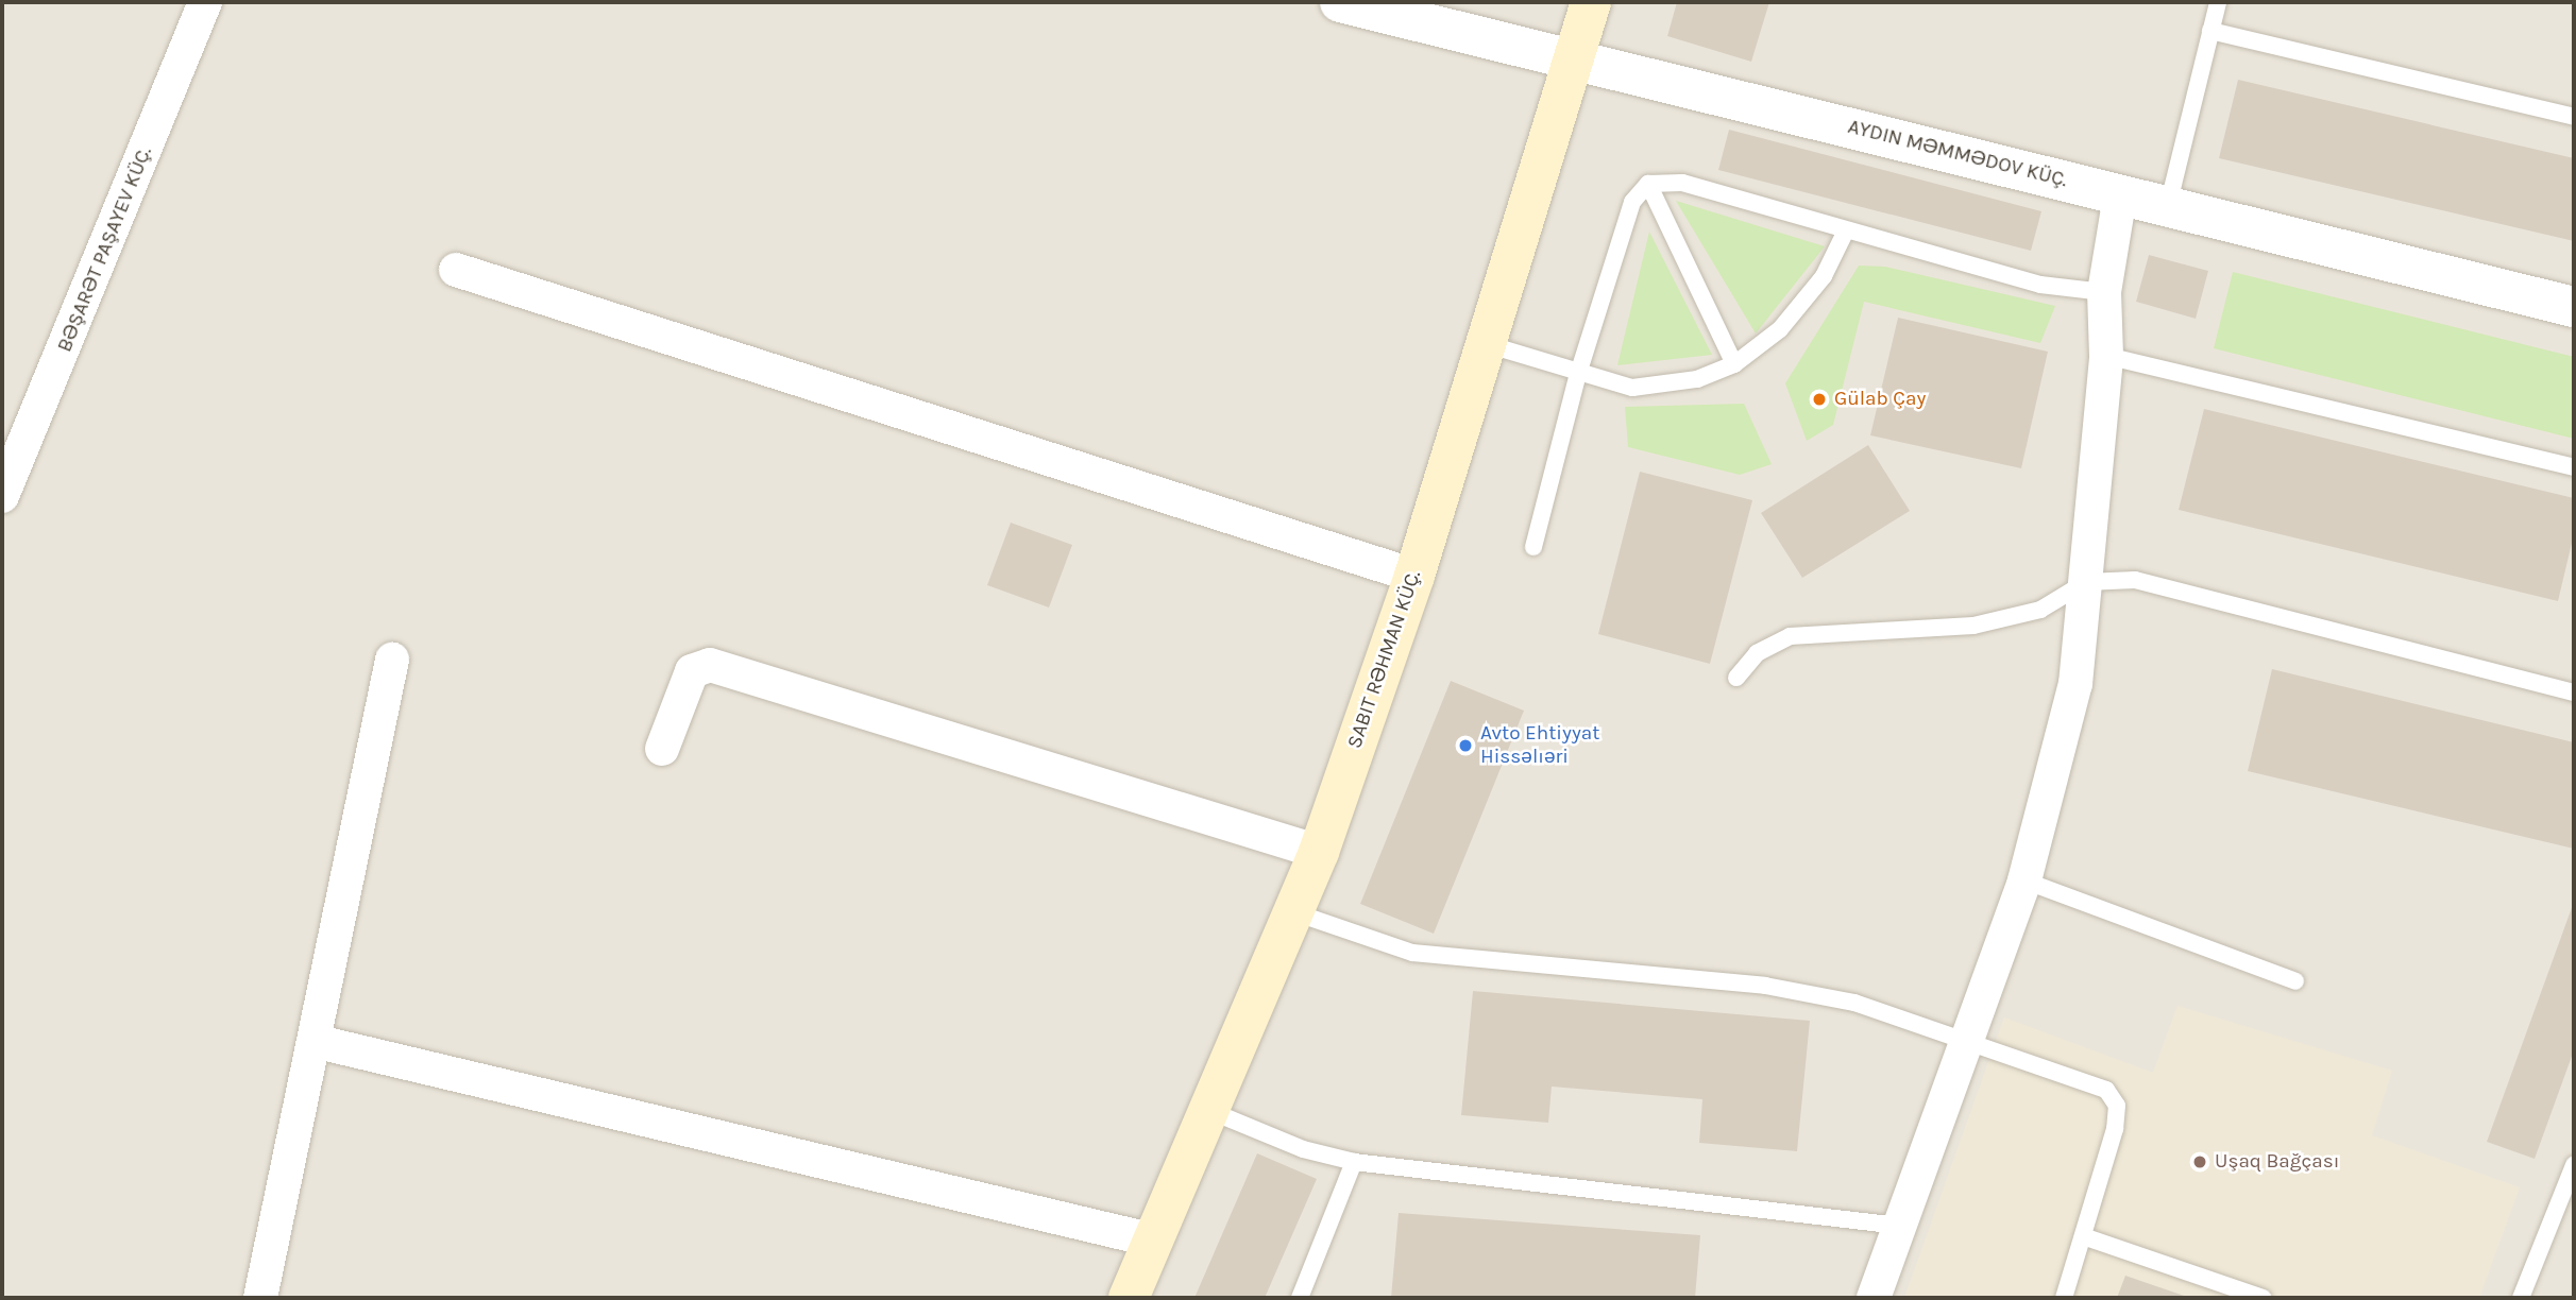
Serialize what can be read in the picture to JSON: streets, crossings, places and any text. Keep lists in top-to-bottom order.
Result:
{
  "streets": {
    "main road": ["SABIT RƏHMAN KÜÇ."],
    "street": ["BƏŞARƏT PAŞAYEV KÜÇ."]
  },
  "places": ["Gülab Çay", "Avto Ehtiyyat Hissəlıəri", "Uşaq Bağçası"]
}
